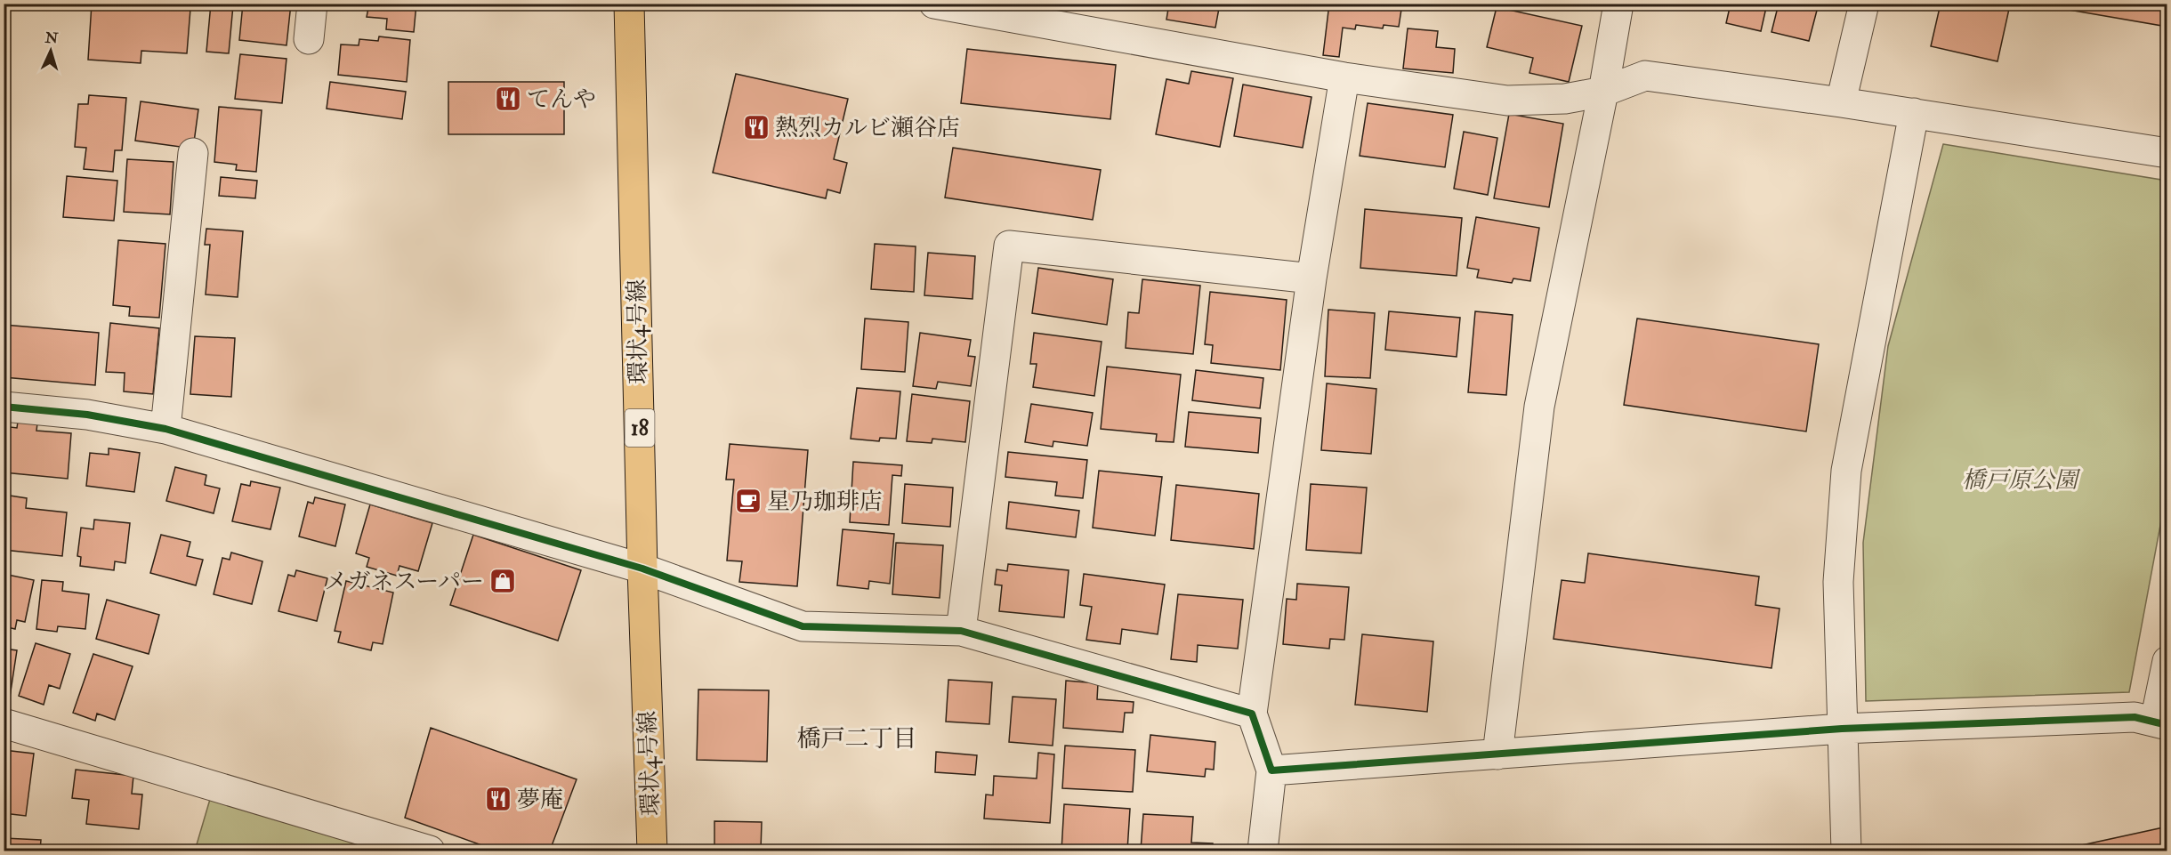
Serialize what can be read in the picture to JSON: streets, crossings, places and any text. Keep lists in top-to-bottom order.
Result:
{
  "streets": {
    "main road": ["環状4号線", "18"]
  },
  "districts": ["橋戸二丁目"],
  "parks": ["橋戸原公園"],
  "places": {
    "restaurant": ["てんや", "熱烈カルビ瀬谷店", "夢庵"],
    "cafe": ["星乃珈琲店"],
    "shop": ["メガネスーパー"]
  },
  "north": "top"
}
